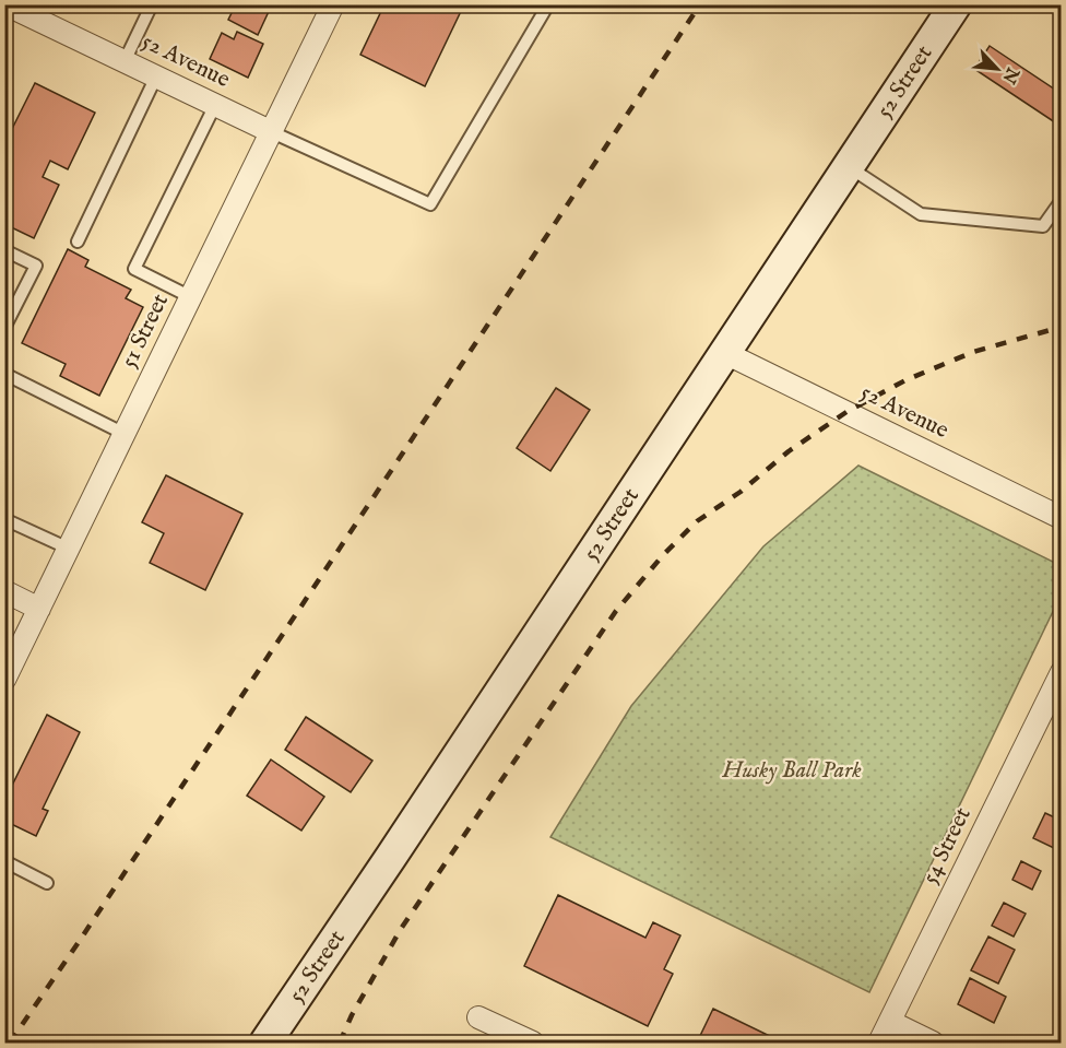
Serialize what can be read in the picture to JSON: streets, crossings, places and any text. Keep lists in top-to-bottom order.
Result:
{
  "streets": {
    "main road": ["52 Street"],
    "street": ["52 Avenue", "51 Street", "54 Street"]
  },
  "crossings": [
    ["52 Avenue", "52 Street"],
    ["52 Avenue", "51 Street"]
  ],
  "parks": ["Husky Ball Park"],
  "north": "bottom right"
}
